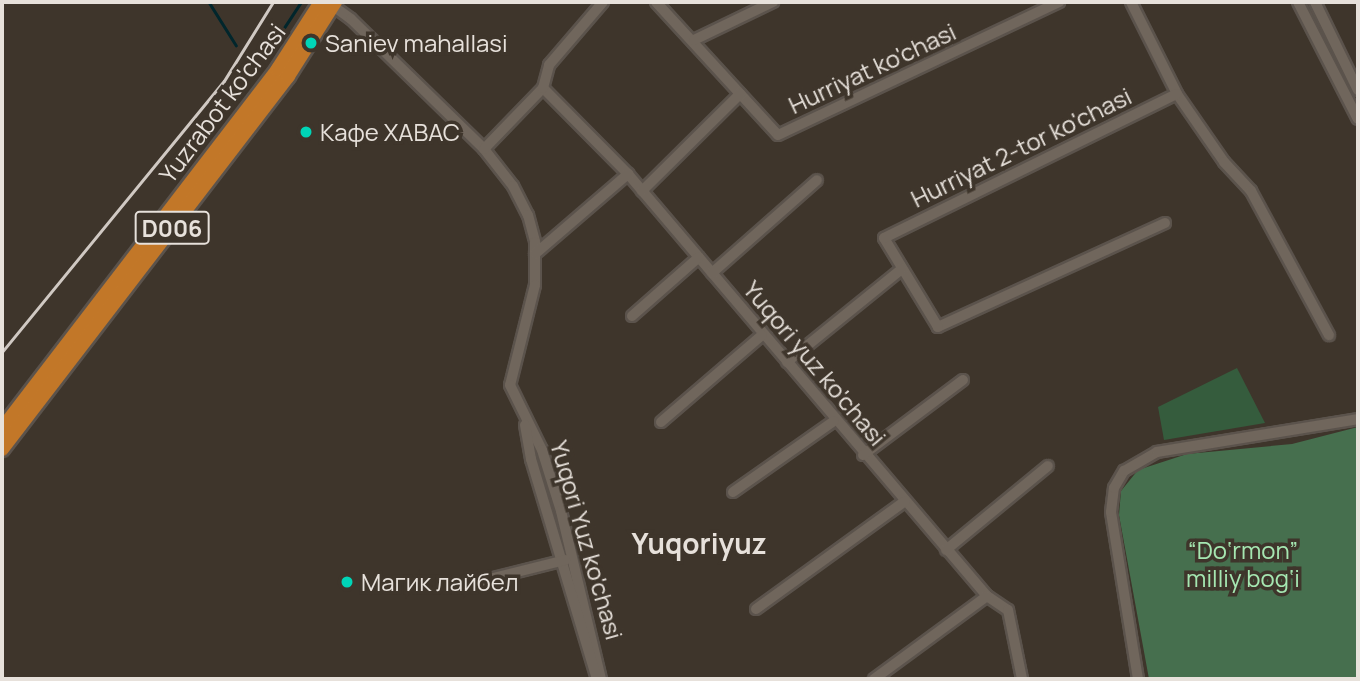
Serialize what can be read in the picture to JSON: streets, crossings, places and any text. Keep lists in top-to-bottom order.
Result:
{
  "streets": {
    "main road": ["Yuzrabot ko'chasi", "D006"],
    "street": [
      "Hurriyat ko'chasi",
      "Hurriyat 2-tor ko'chasi",
      "Yuqori yuz ko'chasi",
      "Yuqori Yuz ko'chasi"
    ]
  },
  "crossings": [
    ["Yuzrabot ko'chasi", "Yuqori Yuz ko'chasi"]
  ],
  "districts": ["Yuqoriyuz"],
  "parks": ["“Do‘rmon” milliy bog‘i"],
  "places": ["Saniev mahallasi", "Кафе ХАВАС", "Магик лайбел"]
}
